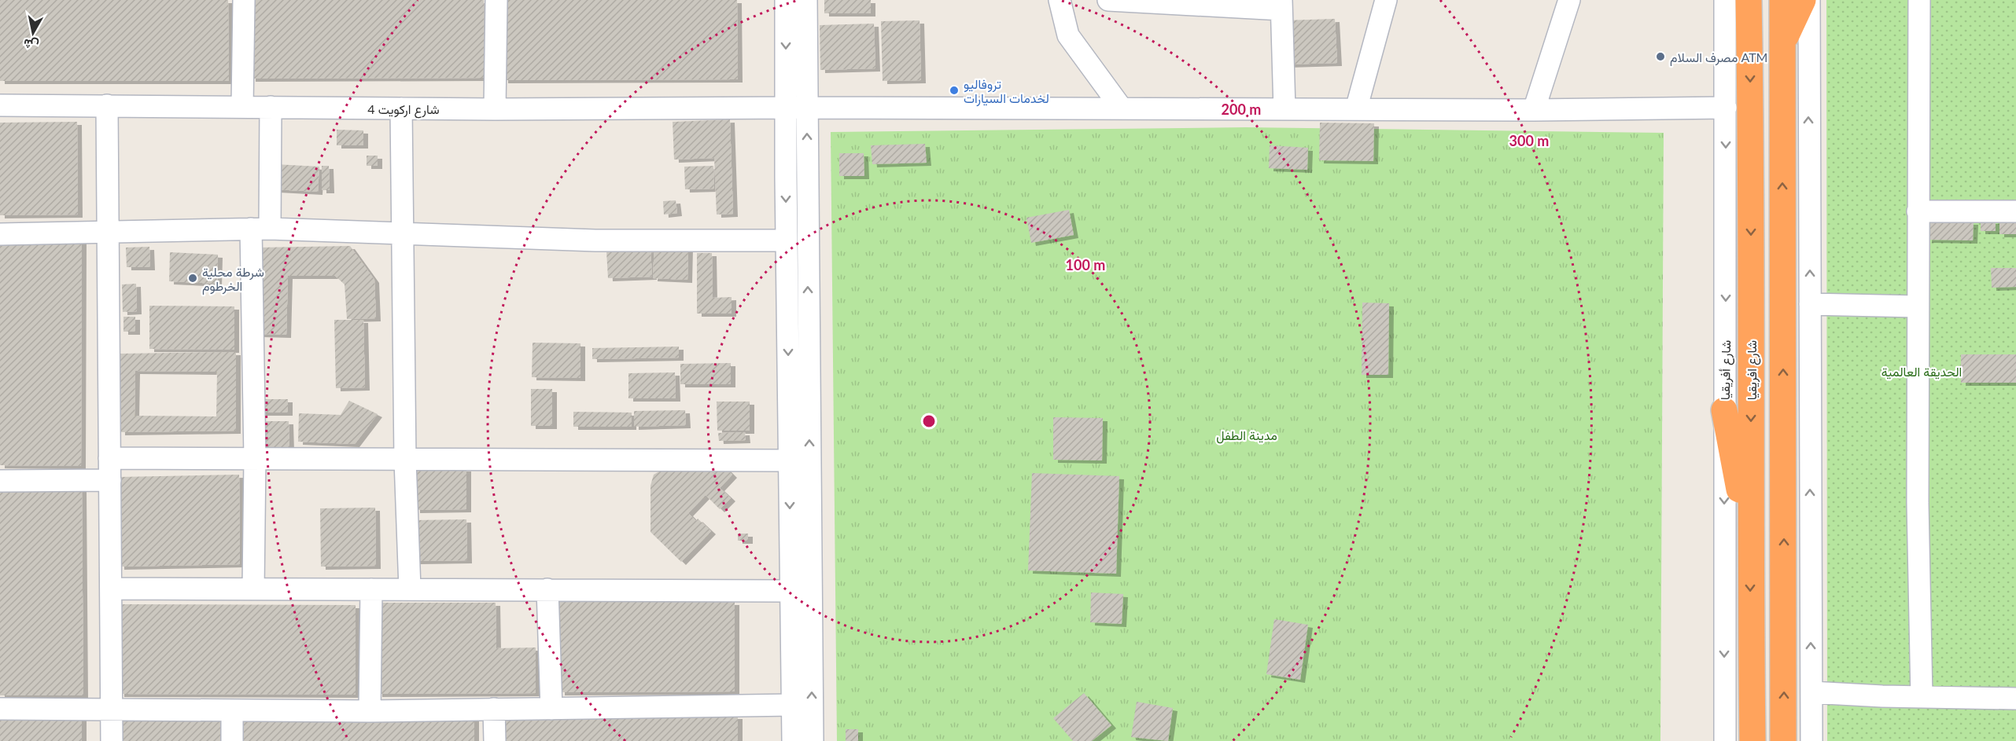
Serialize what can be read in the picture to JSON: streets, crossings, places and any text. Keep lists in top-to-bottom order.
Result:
{
  "streets": {
    "highway": ["شارع افريقيا"],
    "street": ["شارع اركويت 4", "شارع أفريقيا"]
  },
  "crossings": [
    ["شارع اركويت 4", "شارع أفريقيا"]
  ],
  "parks": ["الحديقة العالمية", "مدينة الطفل"],
  "places": ["مصرف السلام ATM", "تروفاليو لخدمات السيارات", "شرطة محلية الخرطوم"],
  "north": "bottom",
  "rings": ["200 m", "300 m", "100 m"]
}
